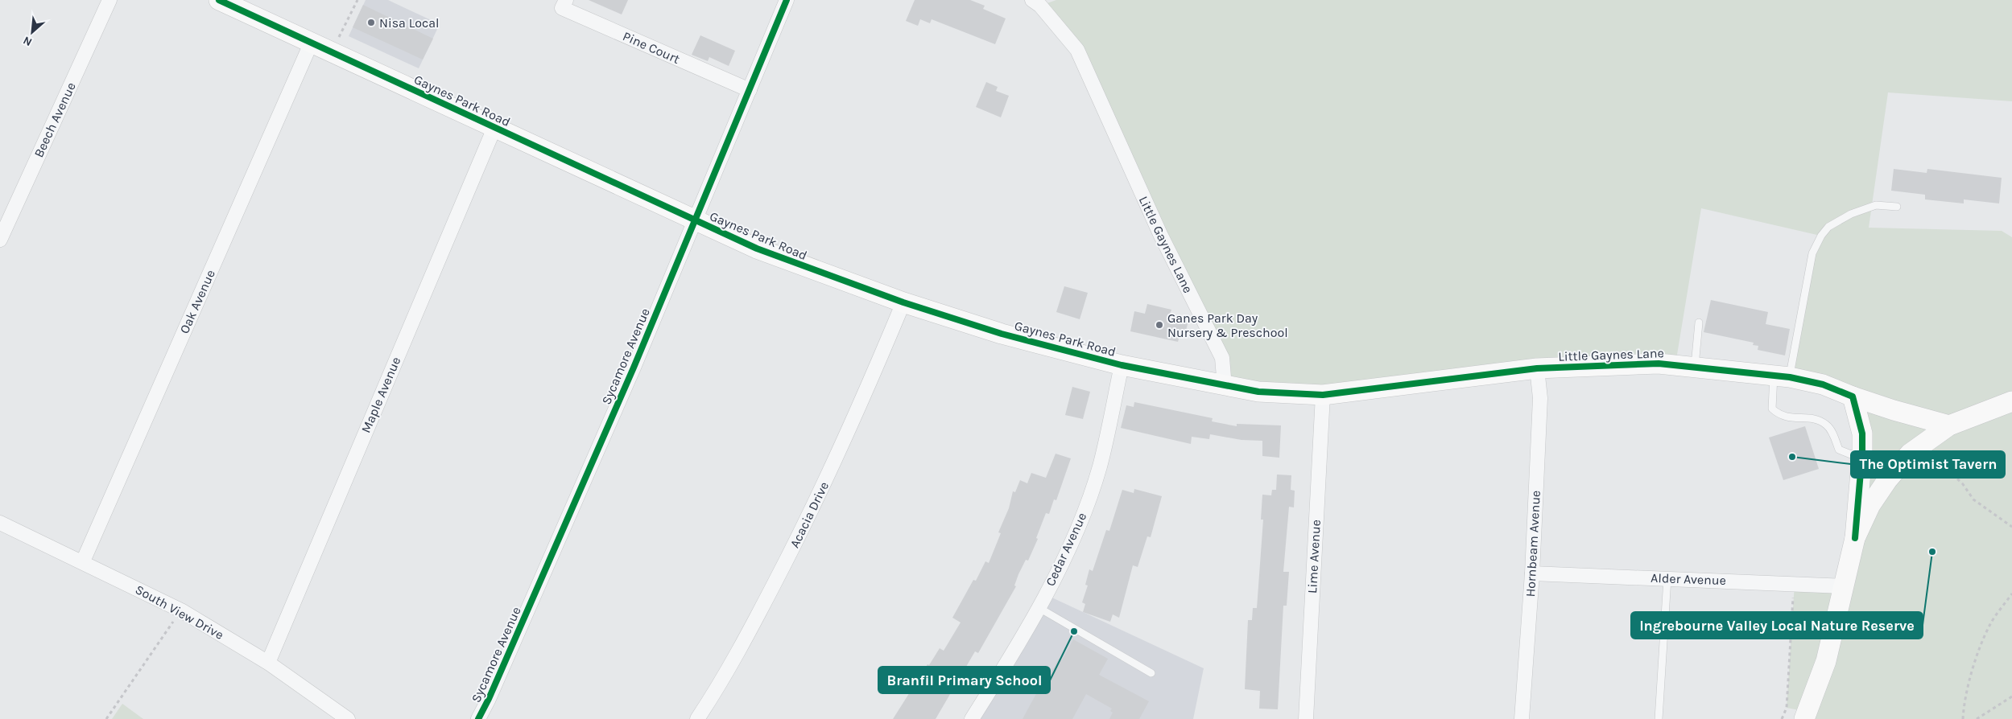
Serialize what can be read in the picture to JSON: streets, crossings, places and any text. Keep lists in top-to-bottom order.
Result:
{
  "streets": {
    "street": [
      "Pine Court",
      "Gaynes Park Road",
      "Beech Avenue",
      "Little Gaynes Lane",
      "Oak Avenue",
      "Sycamore Avenue",
      "Maple Avenue",
      "Acacia Drive",
      "Hornbeam Avenue",
      "Cedar Avenue",
      "Lime Avenue",
      "Alder Avenue",
      "South View Drive"
    ]
  },
  "crossings": [
    ["Pine Court", "Sycamore Avenue"],
    ["Gaynes Park Road", "Little Gaynes Lane"],
    ["Gaynes Park Road", "Oak Avenue"],
    ["Gaynes Park Road", "Sycamore Avenue"],
    ["Gaynes Park Road", "Maple Avenue"],
    ["Gaynes Park Road", "Acacia Drive"],
    ["Gaynes Park Road", "Cedar Avenue"],
    ["Little Gaynes Lane", "Hornbeam Avenue"],
    ["Little Gaynes Lane", "Lime Avenue"],
    ["Oak Avenue", "South View Drive"],
    ["Maple Avenue", "South View Drive"],
    ["Hornbeam Avenue", "Alder Avenue"]
  ],
  "places": [
    "Nisa Local",
    "Ganes Park Day Nursery & Preschool",
    "The Optimist Tavern",
    "Ingrebourne Valley Local Nature Reserve",
    "Branfil Primary School"
  ],
  "north": "bottom left"
}
